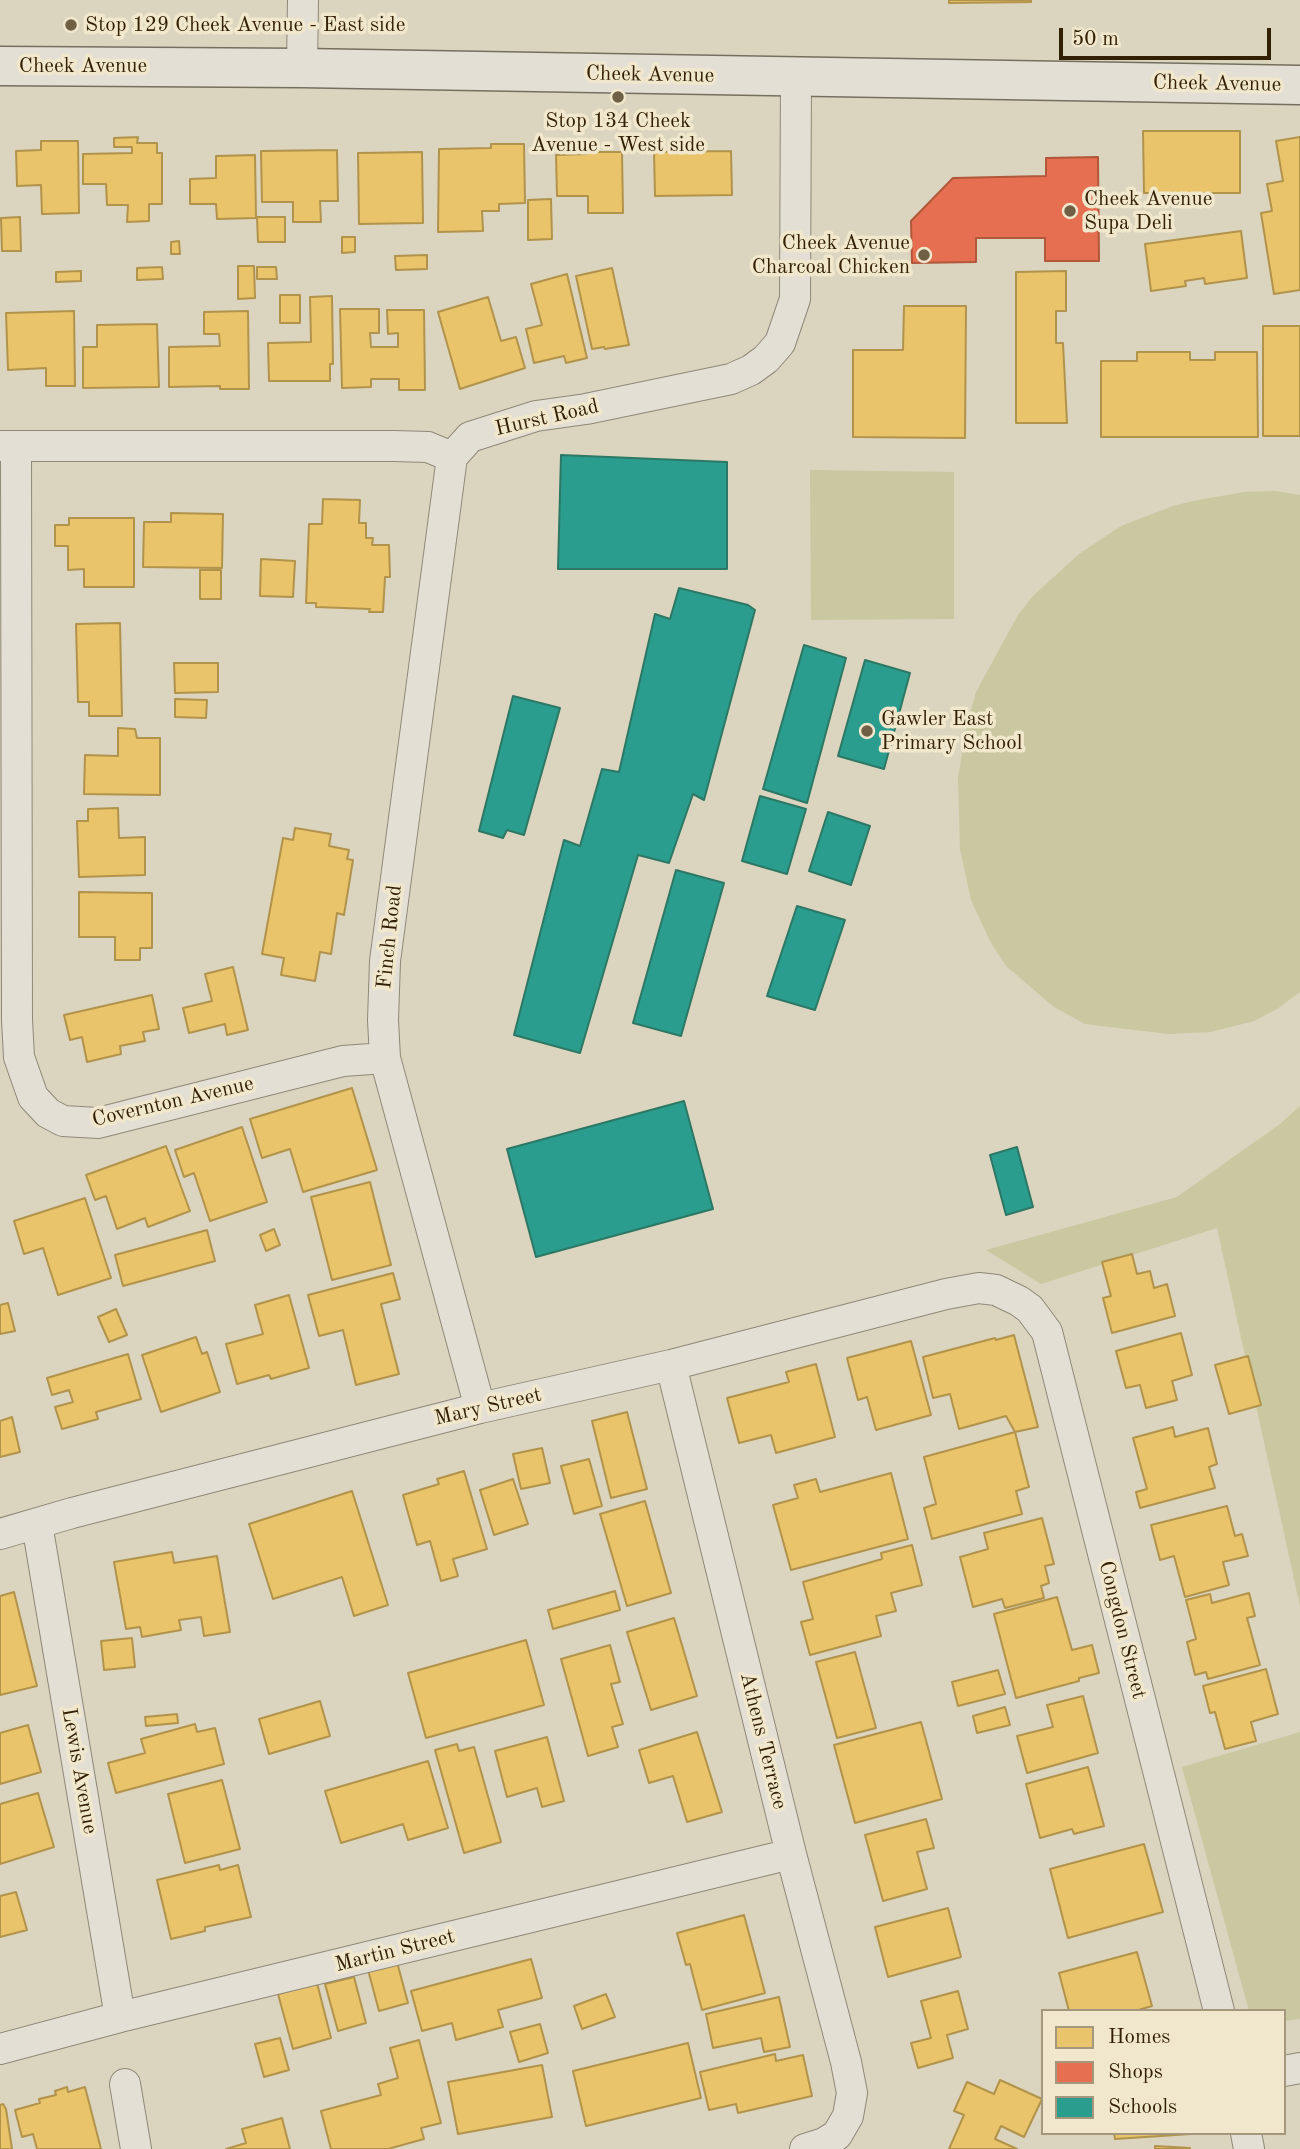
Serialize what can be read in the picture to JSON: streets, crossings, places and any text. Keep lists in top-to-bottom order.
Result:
{
  "streets": {
    "street": [
      "Cheek Avenue",
      "Hurst Road",
      "Finch Road",
      "Covernton Avenue",
      "Mary Street",
      "Congdon Street",
      "Athens Terrace",
      "Lewis Avenue",
      "Martin Street"
    ]
  },
  "crossings": [
    ["Cheek Avenue", "Hurst Road"],
    ["Hurst Road", "Finch Road"],
    ["Finch Road", "Covernton Avenue"],
    ["Finch Road", "Mary Street"],
    ["Mary Street", "Congdon Street"],
    ["Mary Street", "Athens Terrace"],
    ["Mary Street", "Lewis Avenue"],
    ["Athens Terrace", "Martin Street"],
    ["Lewis Avenue", "Martin Street"]
  ],
  "places": [
    "Stop 129 Cheek Avenue - East side",
    "Stop 134 Cheek Avenue - West side",
    "Cheek Avenue Supa Deli",
    "Cheek Avenue Charcoal Chicken",
    "Gawler East Primary School"
  ],
  "legend": ["Homes", "Shops", "Schools"],
  "scale_bar": "50 m"
}
